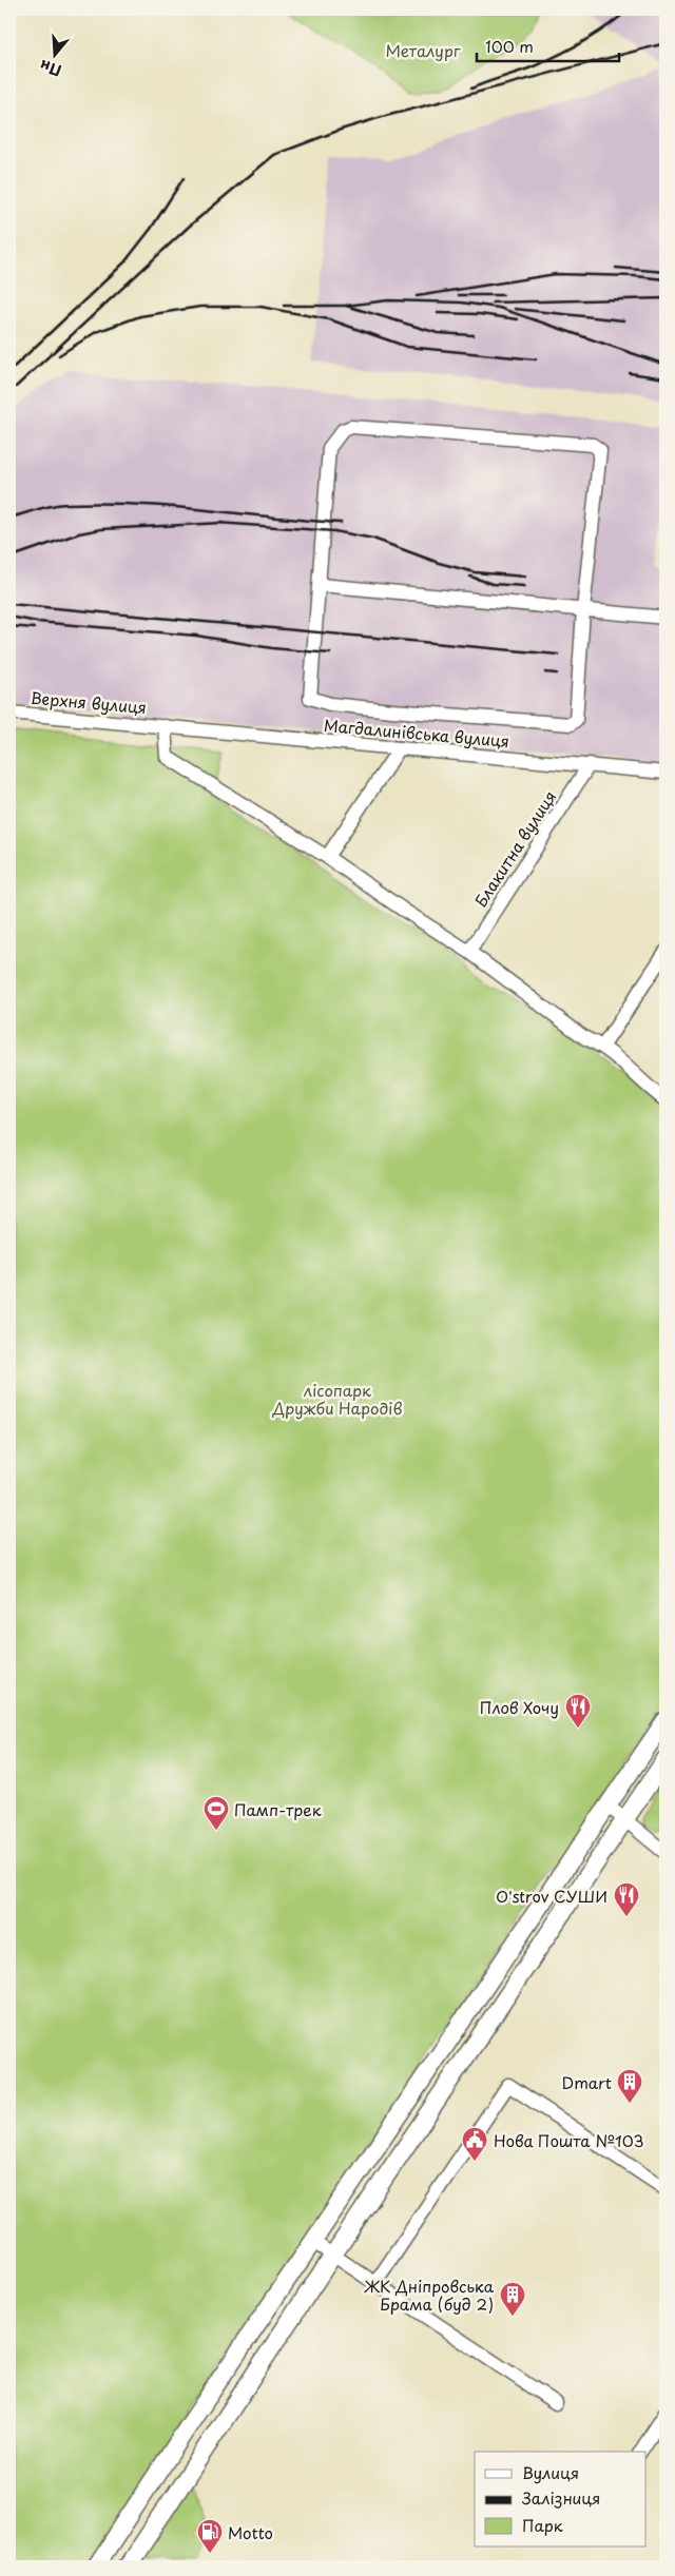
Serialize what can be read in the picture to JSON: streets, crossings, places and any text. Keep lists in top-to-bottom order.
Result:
{
  "streets": {
    "street": ["Верхня вулиця", "Магдалинівська вулиця", "Блакитна вулиця"]
  },
  "crossings": [
    ["Верхня вулиця", "Магдалинівська вулиця"],
    ["Магдалинівська вулиця", "Блакитна вулиця"]
  ],
  "parks": ["Металург", "лісопарк Дружби Народів"],
  "places": {
    "restaurant": ["Плов Хочу", "O'strov СУШИ"],
    "sports": ["Памп-трек"],
    "building": ["Dmart", "ЖК Дніпровська Брама (буд 2)"],
    "public building": ["Нова Пошта №103"],
    "fuel station": ["Motto"]
  },
  "legend": ["Вулиця", "Залізниця", "Парк"],
  "scale_bar": "100 m",
  "north": "bottom"
}
